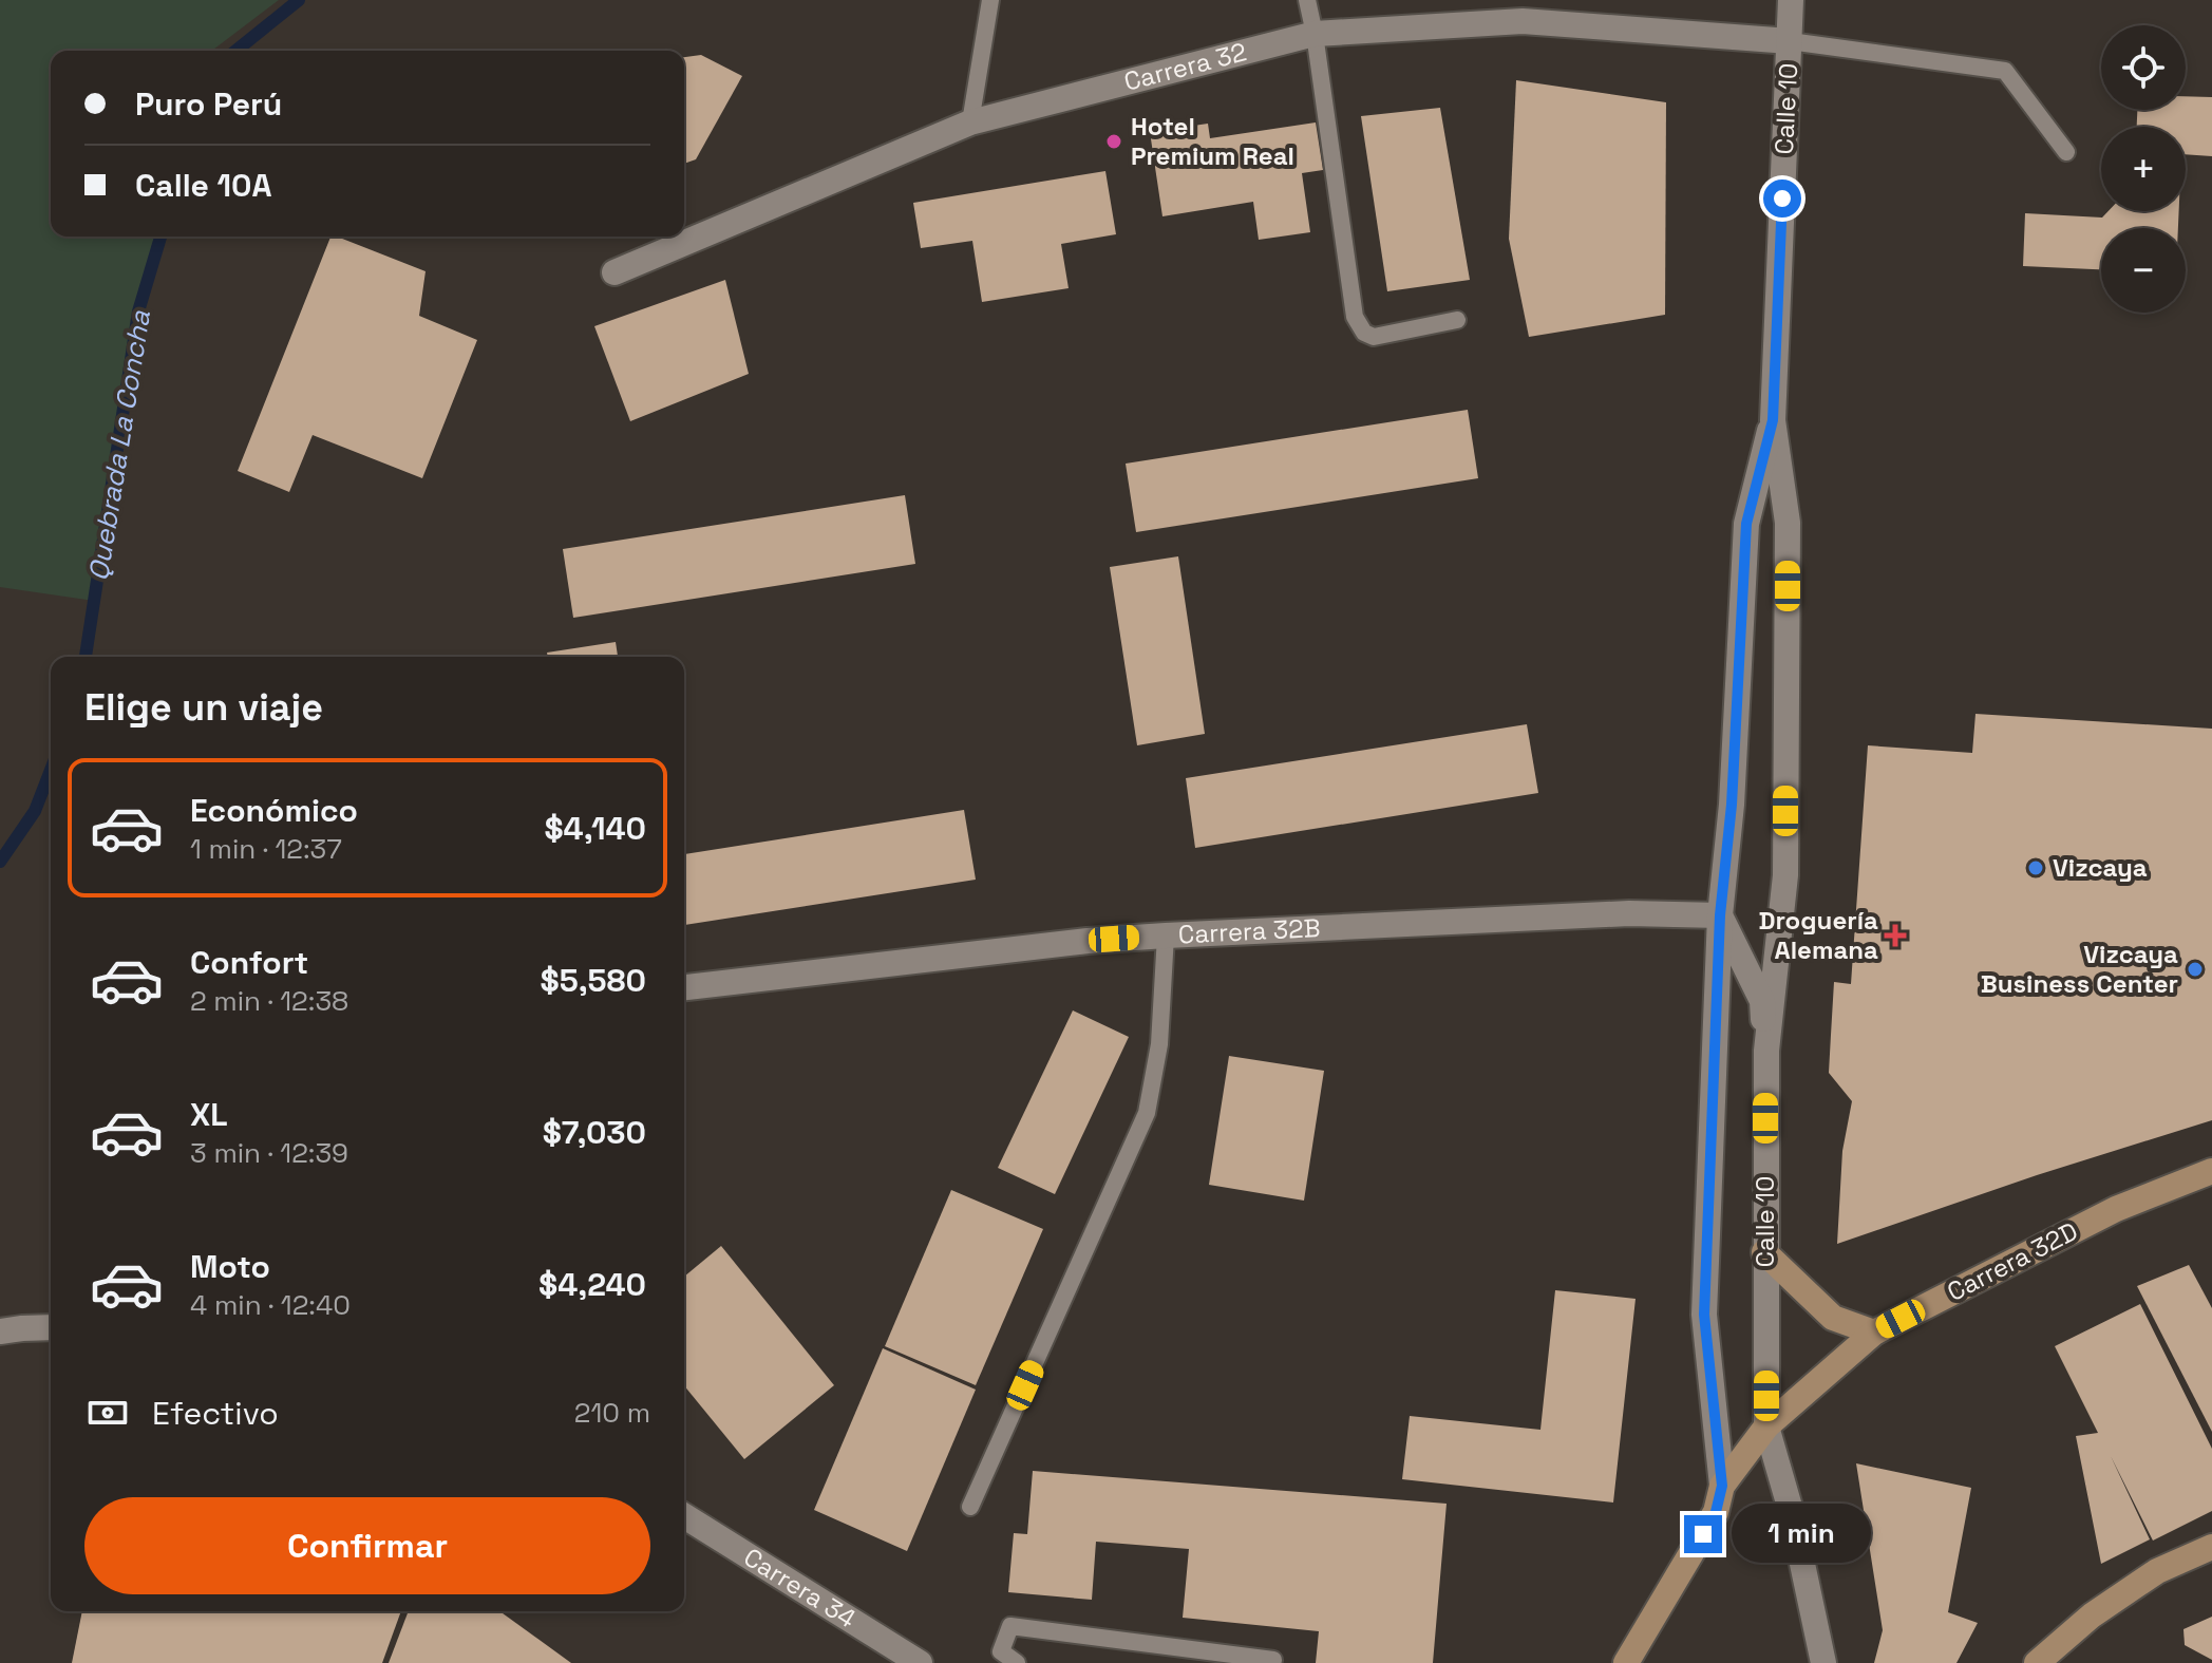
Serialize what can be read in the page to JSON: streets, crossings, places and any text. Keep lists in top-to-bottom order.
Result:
{
  "streets": {
    "main road": ["Carrera 32D"],
    "street": [
      "Carrera 32",
      "Calle 10",
      "Carrera 32B",
      "Carrera 34"
    ]
  },
  "crossings": [
    ["Carrera 32", "Calle 10"],
    ["Calle 10", "Carrera 32B"],
    ["Calle 10", "Carrera 32D"]
  ],
  "water": ["Quebrada La Concha"],
  "places": {
    "other": ["Hotel Premium Real", "Vizcaya", "Vizcaya Business Center"],
    "health": ["Droguería Alemana"]
  },
  "page": {
    "map_buttons": ["+", "−"],
    "banner": ["Puro Perú", "Calle 10A"],
    "heading": "Elige un viaje",
    "list": [
      {
        "name": "Económico",
        "note": "1 min · 12:37",
        "value": "$4,140"
      },
      {
        "name": "Confort",
        "note": "2 min · 12:38",
        "value": "$5,580"
      },
      {
        "name": "XL",
        "note": "3 min · 12:39",
        "value": "$7,030"
      },
      {
        "name": "Moto",
        "note": "4 min · 12:40",
        "value": "$4,240"
      }
    ],
    "pay": ["Efectivo", "210 m"],
    "buttons": "Confirmar",
    "bubble": "1 min"
  }
}
